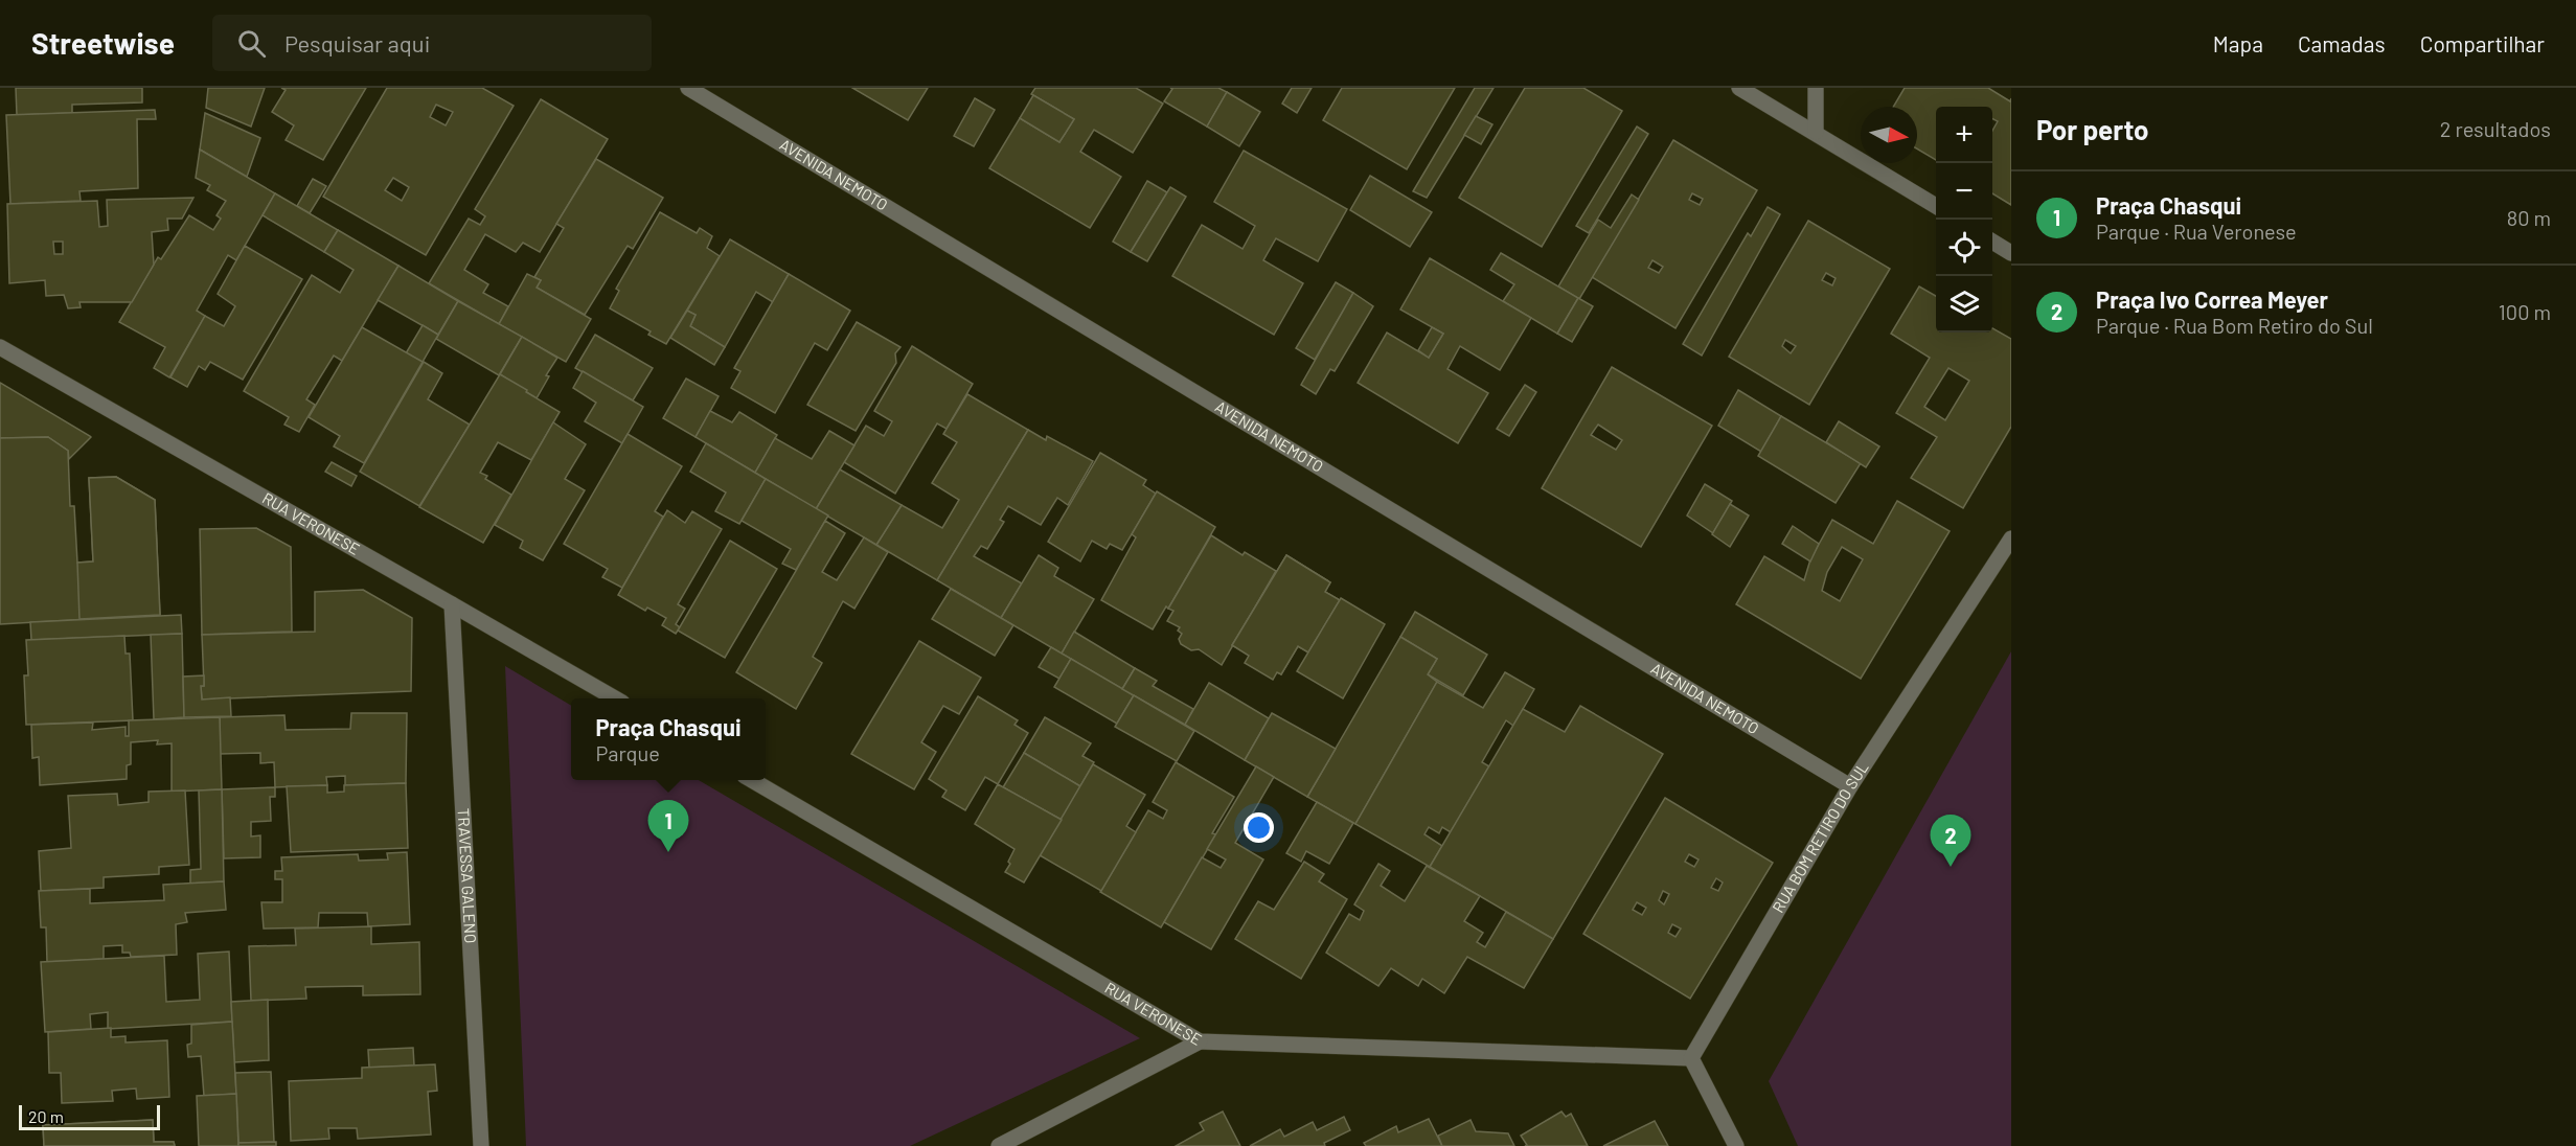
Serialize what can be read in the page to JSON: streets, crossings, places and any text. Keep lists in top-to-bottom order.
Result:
{
  "streets": {
    "street": [
      "AVENIDA NEMOTO",
      "RUA VERONESE",
      "RUA BOM RETIRO DO SUL",
      "TRAVESSA GALENO"
    ]
  },
  "crossings": [
    ["AVENIDA NEMOTO", "RUA BOM RETIRO DO SUL"],
    ["RUA VERONESE", "RUA BOM RETIRO DO SUL"],
    ["RUA VERONESE", "TRAVESSA GALENO"]
  ],
  "scale_bar": "20 m",
  "north": "right",
  "page": {
    "header": "Streetwise",
    "search": "Pesquisar aqui",
    "nav": ["Mapa", "Camadas", "Compartilhar"],
    "heading": ["Por perto", "2 resultados"],
    "map_buttons": ["+", "−"],
    "list": [
      {
        "mark": "1",
        "name": "Praça Chasqui",
        "note": "Parque · Rua Veronese",
        "value": "80 m"
      },
      {
        "mark": "2",
        "name": "Praça Ivo Correa Meyer",
        "note": "Parque · Rua Bom Retiro do Sul",
        "value": "100 m"
      }
    ],
    "popup": ["Praça Chasqui", "Parque"],
    "pins": ["1", "2"],
    "scale": "20 m"
  }
}
